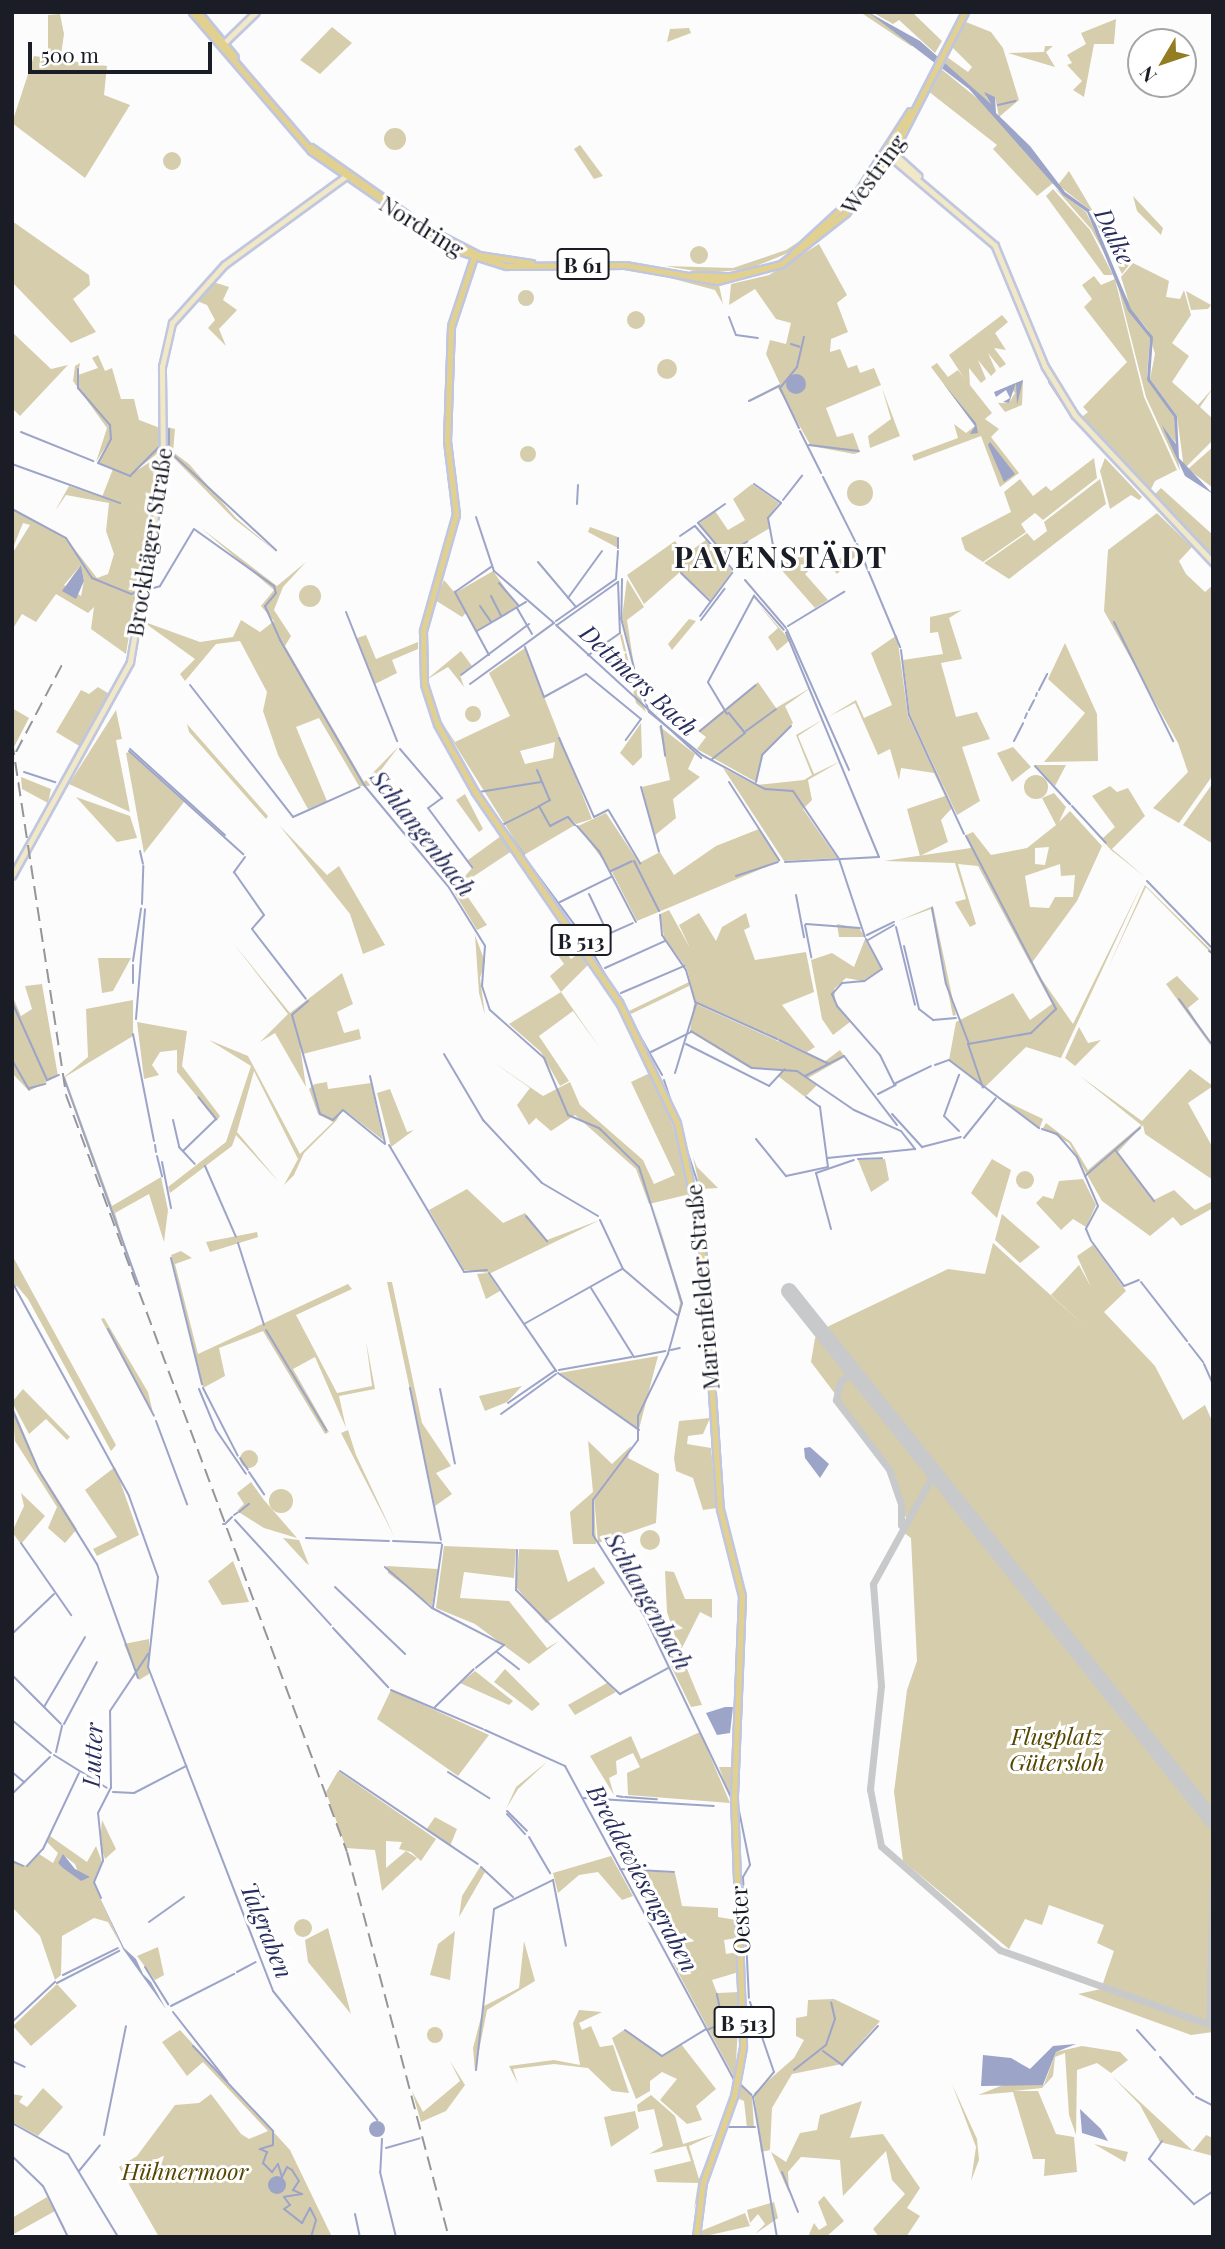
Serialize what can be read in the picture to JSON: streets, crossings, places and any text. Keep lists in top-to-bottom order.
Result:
{
  "streets": {
    "main road": [
      "Westring",
      "Nordring",
      "B 61",
      "Brockhäger Straße",
      "B 513",
      "Marienfelder Straße",
      "Oester"
    ]
  },
  "crossings": [
    ["Westring", "Nordring"],
    ["Nordring", "Brockhäger Straße"],
    ["Nordring", "Marienfelder Straße"],
    ["Marienfelder Straße", "Oester"]
  ],
  "districts": ["PAVENSTÄDT"],
  "water": [
    "Dalke",
    "Dettmers Bach",
    "Schlangenbach",
    "Lutter",
    "Breddewiesengraben",
    "Talgraben"
  ],
  "parks": ["Flugplatz Gütersloh", "Hühnermoor"],
  "scale_bar": "500 m",
  "north": "bottom left"
}
